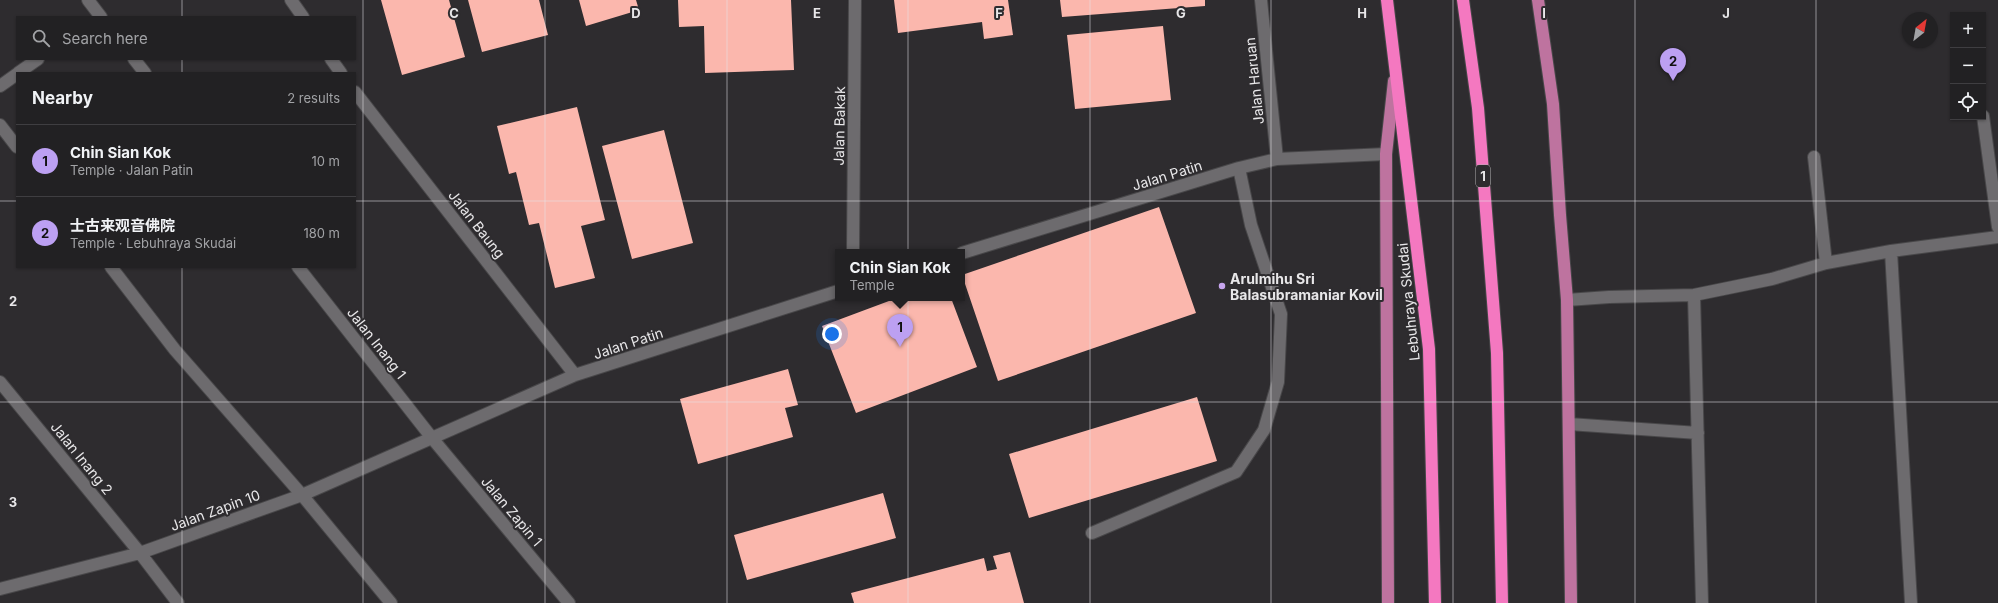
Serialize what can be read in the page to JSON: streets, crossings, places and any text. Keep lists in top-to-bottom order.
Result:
{
  "streets": {
    "highway": ["1", "Lebuhraya Skudai"],
    "street": [
      "Jalan Haruan",
      "Jalan Bakak",
      "Jalan Patin",
      "Jalan Baung",
      "Jalan Inang 1",
      "Jalan Inang 2",
      "Jalan Zapin 10",
      "Jalan Zapin 1"
    ]
  },
  "crossings": [
    ["Jalan Haruan", "Jalan Patin"],
    ["Jalan Patin", "Jalan Baung"],
    ["Jalan Patin", "Jalan Inang 1"],
    ["Jalan Patin", "Jalan Zapin 10"],
    ["Jalan Patin", "Jalan Zapin 1"],
    ["Jalan Inang 1", "Jalan Zapin 10"],
    ["Jalan Inang 1", "Jalan Zapin 1"],
    ["Jalan Inang 2", "Jalan Zapin 10"],
    ["Jalan Zapin 10", "Jalan Zapin 1"]
  ],
  "places": ["Arulmihu Sri Balasubramaniar Kovil"],
  "north": "top right",
  "page": {
    "map_buttons": ["+", "−"],
    "search": "Search here",
    "pins": ["2", "1"],
    "heading": ["Nearby", "2 results"],
    "list": [
      {
        "mark": "1",
        "name": "Chin Sian Kok",
        "note": "Temple · Jalan Patin",
        "value": "10 m"
      },
      {
        "mark": "2",
        "name": "士古来观音佛院",
        "note": "Temple · Lebuhraya Skudai",
        "value": "180 m"
      }
    ],
    "popup": ["Chin Sian Kok", "Temple"]
  },
  "grid": {
    "columns": [
      "C",
      "D",
      "E",
      "F",
      "G",
      "H",
      "I",
      "J"
    ],
    "rows": ["2", "3"]
  }
}
